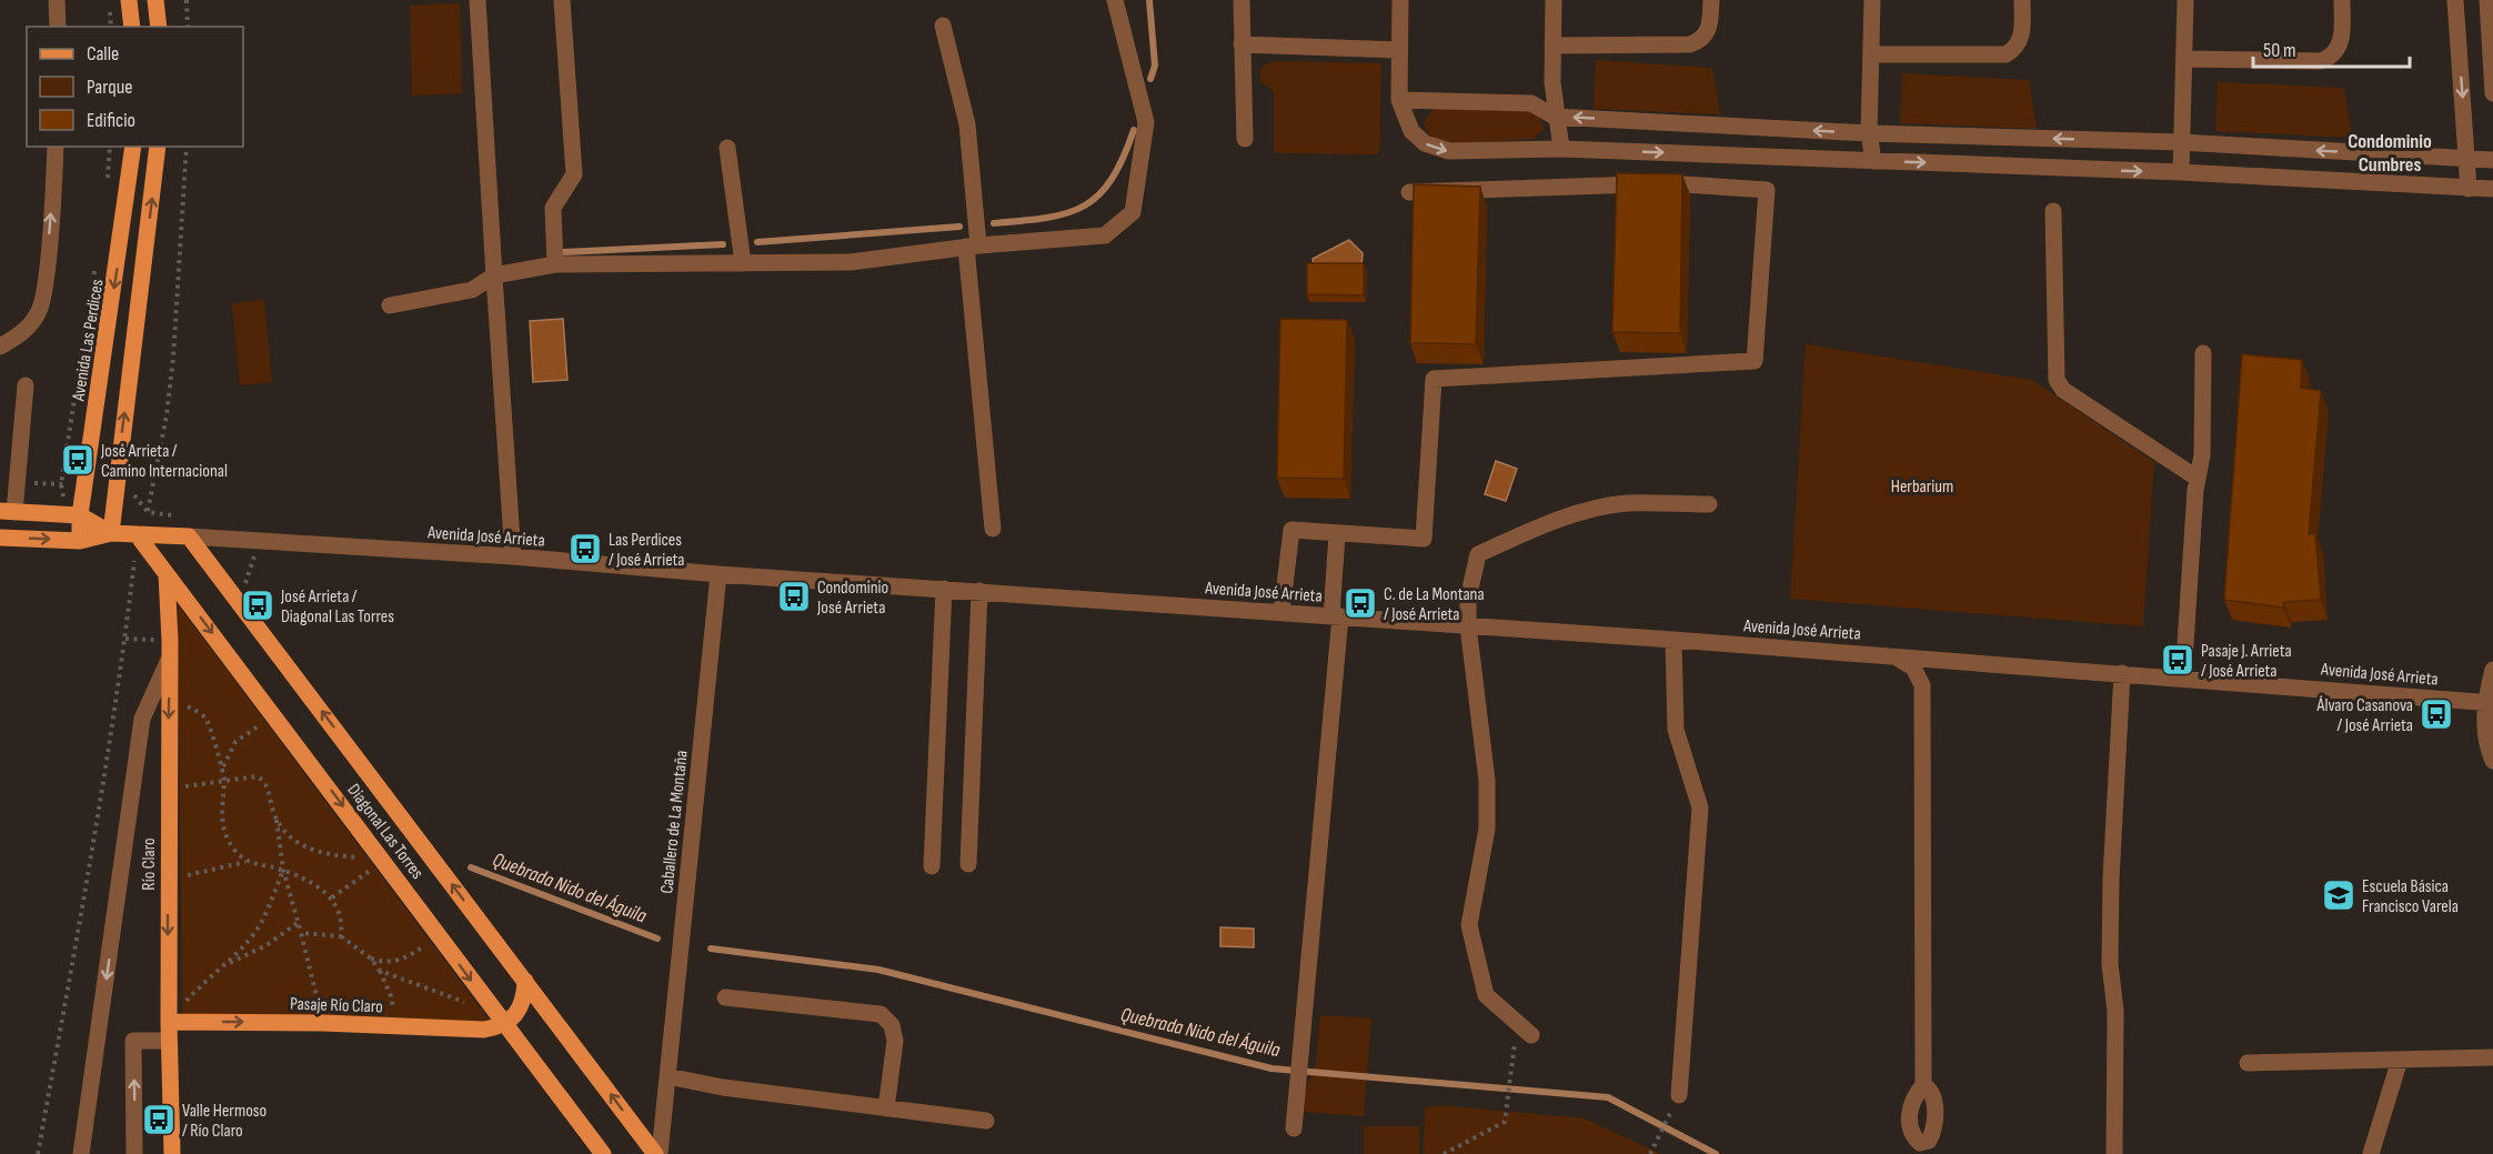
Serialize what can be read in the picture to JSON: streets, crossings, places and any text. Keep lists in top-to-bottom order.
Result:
{
  "streets": {
    "main road": [
      "Avenida Las Perdices",
      "Avenida José Arrieta",
      "Diagonal Las Torres",
      "Río Claro",
      "Pasaje Río Claro"
    ],
    "street": ["Caballero de La Montaña"]
  },
  "crossings": [
    ["Avenida Las Perdices", "Avenida José Arrieta"],
    ["Avenida José Arrieta", "Caballero de La Montaña"],
    ["Avenida José Arrieta", "Diagonal Las Torres"],
    ["Caballero de La Montaña", "Diagonal Las Torres"],
    ["Diagonal Las Torres", "Río Claro"],
    ["Diagonal Las Torres", "Pasaje Río Claro"],
    ["Río Claro", "Pasaje Río Claro"]
  ],
  "one_way": ["Río Claro", "Pasaje Río Claro"],
  "districts": ["Condominio Cumbres"],
  "water": ["Quebrada Nido del Águila"],
  "parks": ["Herbarium"],
  "places": {
    "bus stop": [
      "José Arrieta / Camino Internacional",
      "Las Perdices / José Arrieta",
      "Condominio José Arrieta",
      "C. de La Montana / José Arrieta",
      "José Arrieta / Diagonal Las Torres",
      "Pasaje J. Arrieta / José Arrieta",
      "Álvaro Casanova / José Arrieta",
      "Valle Hermoso / Río Claro"
    ],
    "school or university": ["Escuela Básica Francisco Varela"]
  },
  "legend": ["Calle", "Parque", "Edificio"],
  "scale_bar": "50 m"
}
